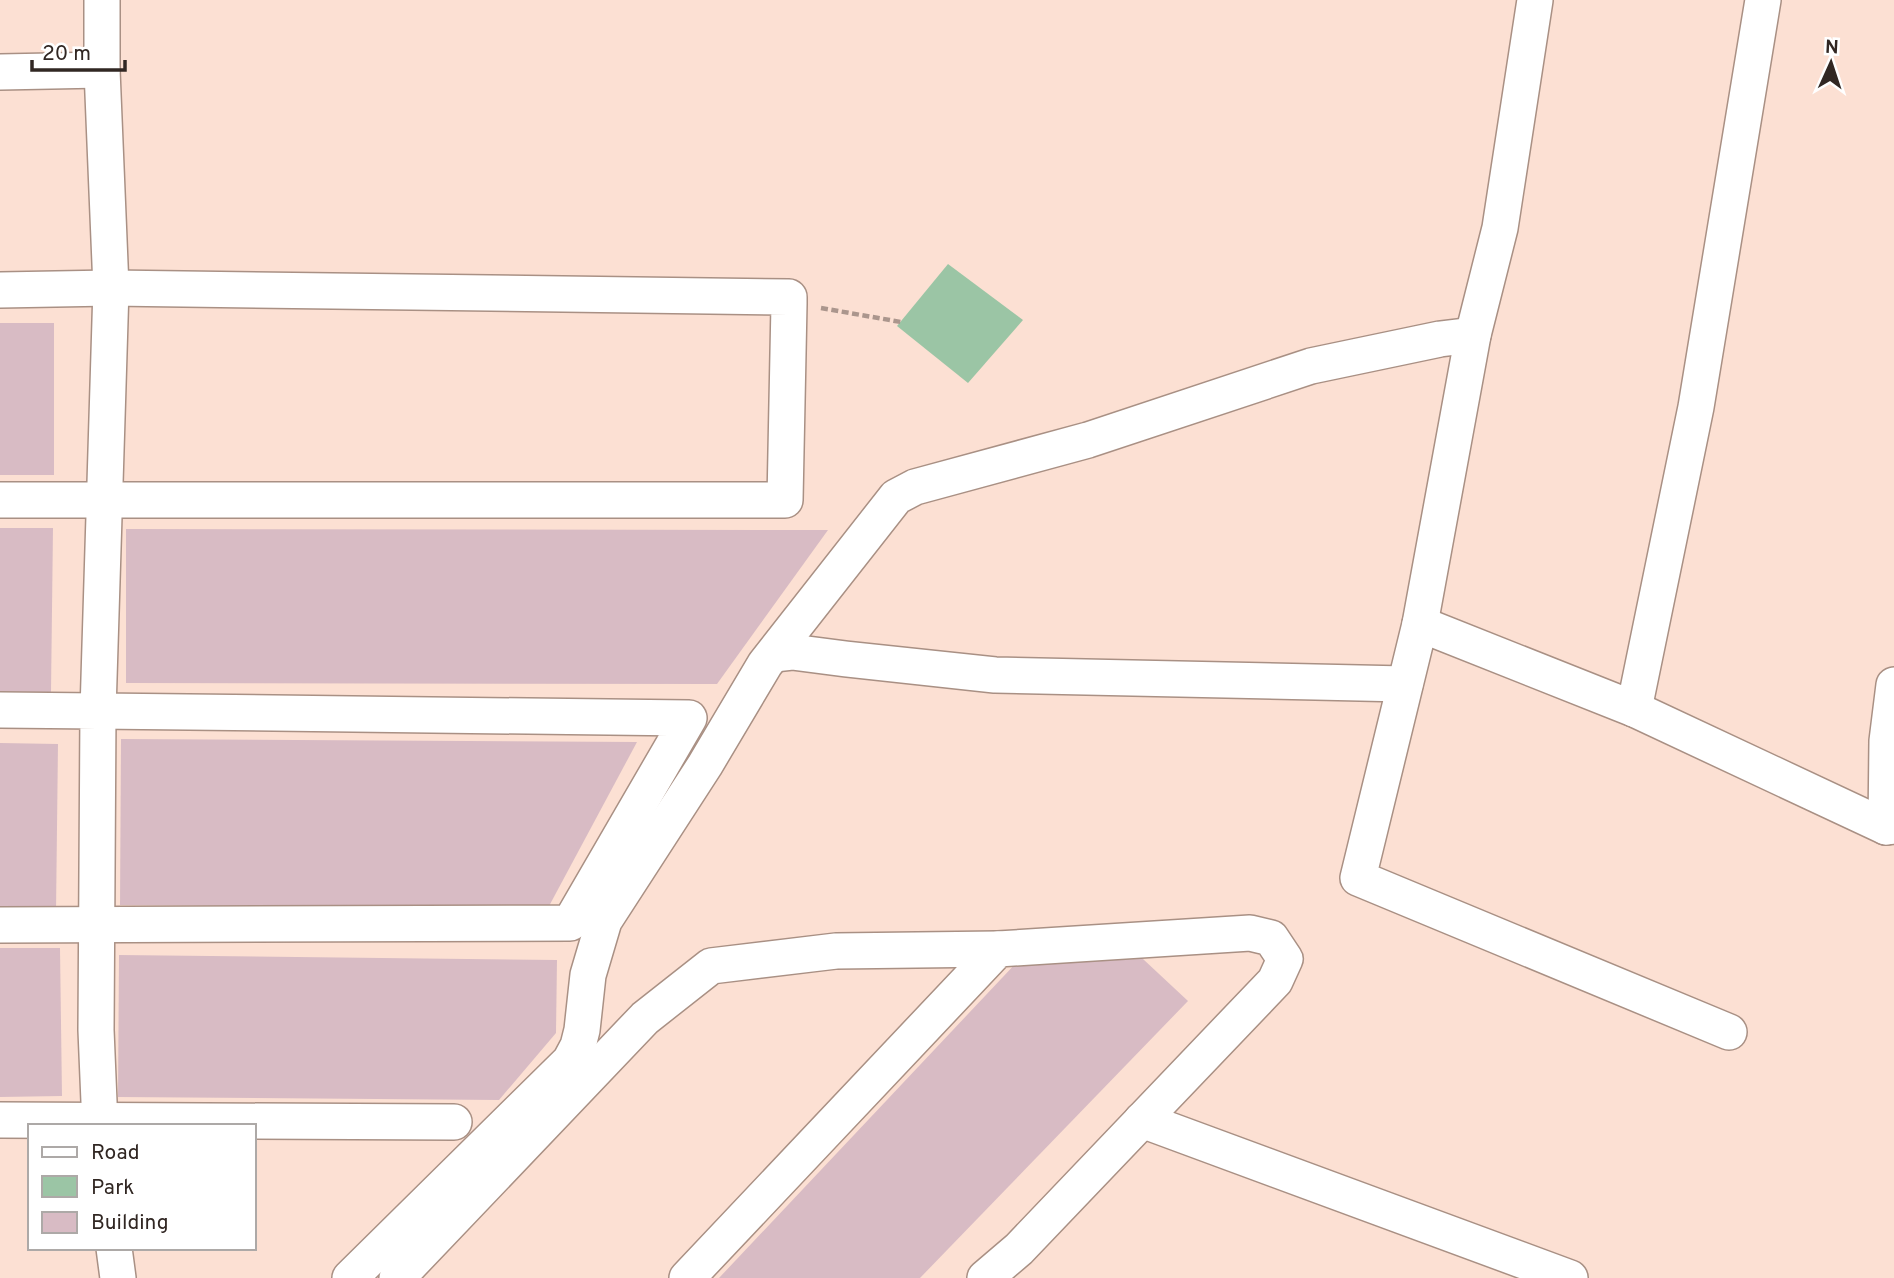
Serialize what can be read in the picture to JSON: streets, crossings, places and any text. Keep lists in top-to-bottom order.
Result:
{
  "legend": ["Road", "Park", "Building"],
  "scale_bar": "20 m",
  "north": "top"
}
